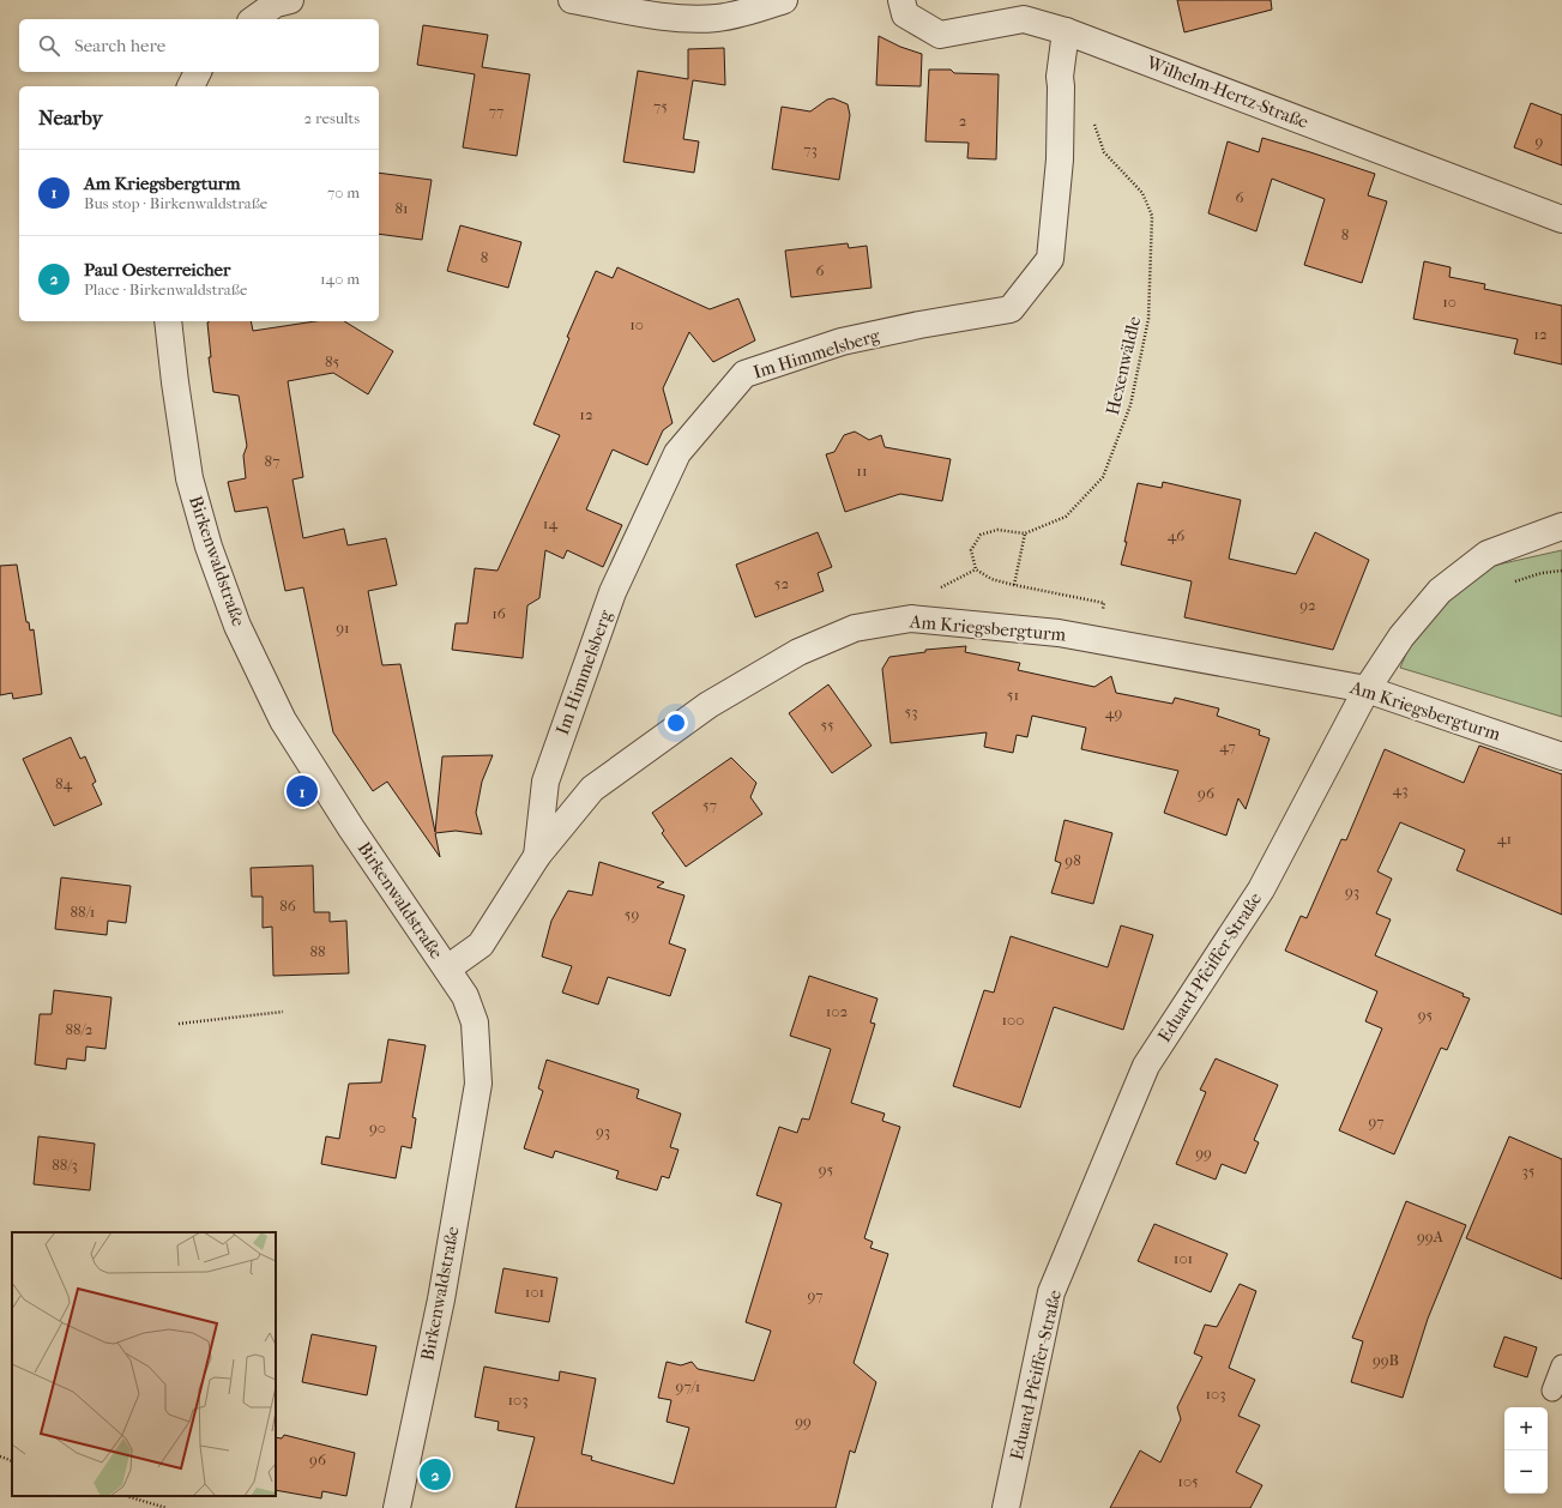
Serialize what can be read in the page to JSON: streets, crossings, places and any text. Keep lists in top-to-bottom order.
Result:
{
  "streets": {
    "street": [
      "Wilhelm-Hertz-Straße",
      "Im Himmelsberg",
      "Birkenwaldstraße",
      "Am Kriegsbergturm",
      "Eduard-Pfeiffer-Straße"
    ],
    "path": ["Hexenwäldle"]
  },
  "crossings": [
    ["Wilhelm-Hertz-Straße", "Im Himmelsberg"],
    ["Im Himmelsberg", "Am Kriegsbergturm"],
    ["Birkenwaldstraße", "Am Kriegsbergturm"],
    ["Am Kriegsbergturm", "Eduard-Pfeiffer-Straße"]
  ],
  "house_numbers": [
    "75",
    "77",
    "2",
    "9",
    "73",
    "6",
    "81",
    "8",
    "8",
    "6",
    "10",
    "10",
    "12",
    "85",
    "12",
    "87",
    "11",
    "14",
    "46",
    "52",
    "92",
    "16",
    "91",
    "51",
    "53",
    "49",
    "55",
    "47",
    "84",
    "43",
    "96",
    "57",
    "41",
    "98",
    "93",
    "86",
    "88/1",
    "59",
    "88",
    "102",
    "95",
    "100",
    "88/2",
    "97",
    "90",
    "93",
    "99",
    "88/3",
    "95",
    "35",
    "99A",
    "101",
    "101",
    "97",
    "99B",
    "97/1",
    "103",
    "103",
    "99",
    "96",
    "105"
  ],
  "page": {
    "search": "Search here",
    "heading": ["Nearby", "2 results"],
    "list": [
      {
        "mark": "1",
        "name": "Am Kriegsbergturm",
        "note": "Bus stop · Birkenwaldstraße",
        "value": "70 m"
      },
      {
        "mark": "2",
        "name": "Paul Oesterreicher",
        "note": "Place · Birkenwaldstraße",
        "value": "140 m"
      }
    ],
    "pins": ["1", "2"],
    "map_buttons": ["+", "−"]
  }
}
